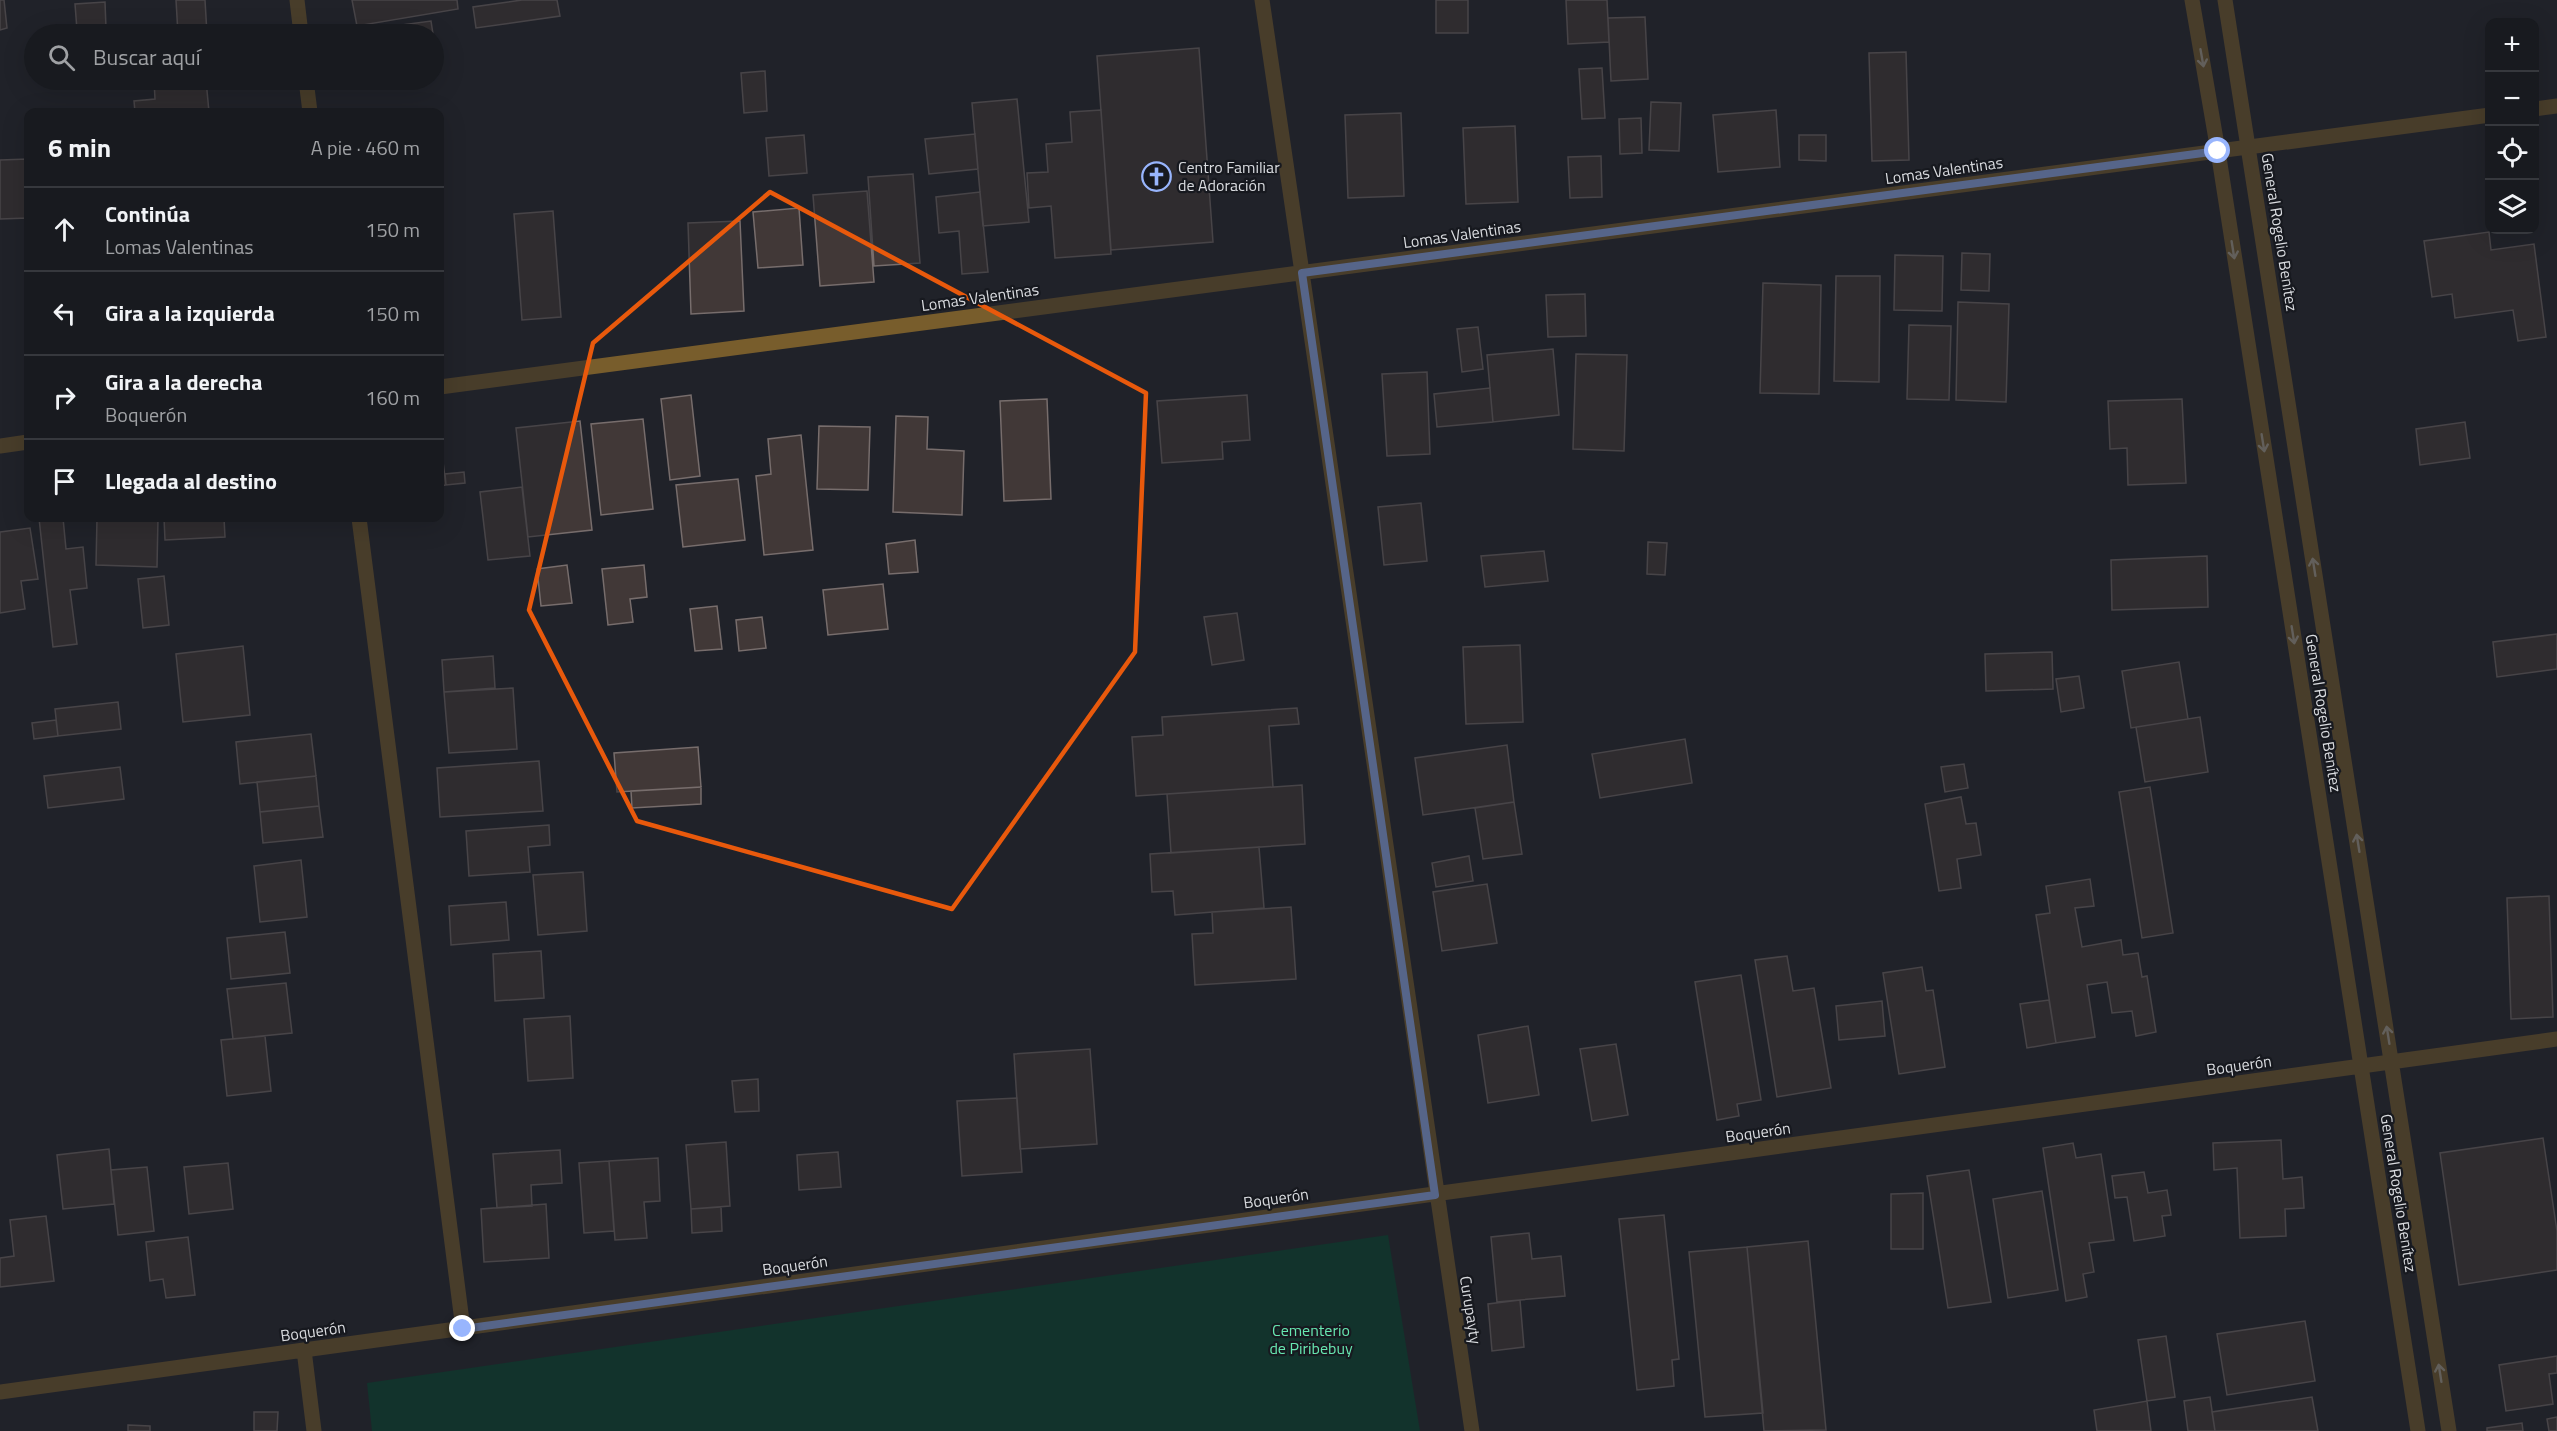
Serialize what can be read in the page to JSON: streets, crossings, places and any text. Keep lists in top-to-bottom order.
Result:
{
  "streets": {
    "street": [
      "Lomas Valentinas",
      "General Rogelio Benítez",
      "Boquerón",
      "Curupayty"
    ]
  },
  "crossings": [
    ["Lomas Valentinas", "General Rogelio Benítez"],
    ["Lomas Valentinas", "Curupayty"],
    ["General Rogelio Benítez", "Boquerón"],
    ["Boquerón", "Curupayty"]
  ],
  "parks": ["Cementerio de Piribebuy"],
  "places": {
    "church": ["Centro Familiar de Adoración"]
  },
  "page": {
    "map_buttons": ["+", "−"],
    "search": "Buscar aquí",
    "heading": ["6 min", "A pie · 460 m"],
    "list": [
      ["Continúa", "Lomas Valentinas", "150 m"],
      ["Gira a la izquierda", "150 m"],
      ["Gira a la derecha", "Boquerón", "160 m"],
      "Llegada al destino"
    ]
  }
}
